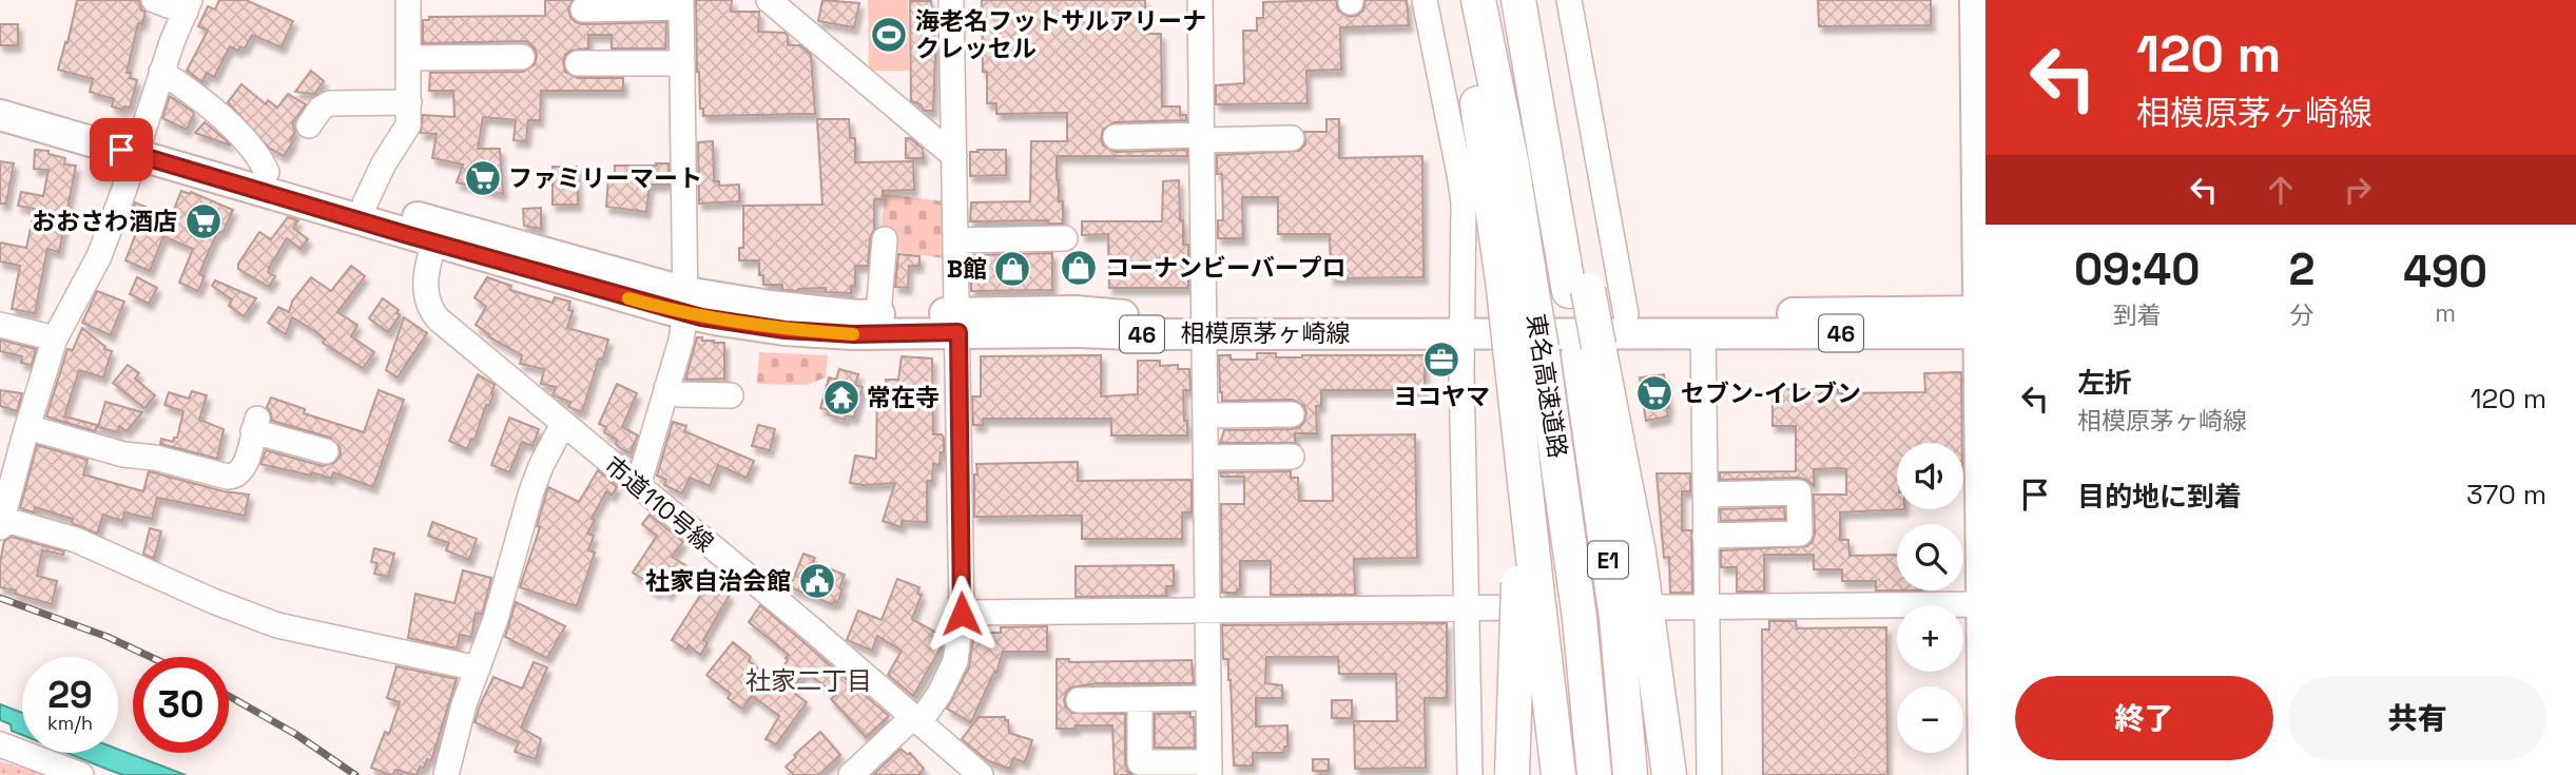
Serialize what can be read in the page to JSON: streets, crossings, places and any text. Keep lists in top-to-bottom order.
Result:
{
  "streets": {
    "highway": ["東名高速道路", "E1"],
    "main road": ["相模原茅ヶ崎線", "46"],
    "street": ["市道110号線"]
  },
  "crossings": [
    ["相模原茅ヶ崎線", "市道110号線"]
  ],
  "districts": ["社家二丁目"],
  "places": {
    "sports": ["海老名フットサルアリーナ クレッセル"],
    "supermarket": ["ファミリーマート", "おおさわ酒店", "セブン-イレブン"],
    "shop": ["コーナンビーバープロ", "B館"],
    "office": ["ヨコヤマ"],
    "temple": ["常在寺"],
    "public building": ["社家自治会館"]
  },
  "page": {
    "turn": ["120 m", "相模原茅ヶ崎線"],
    "eta": [
      "09:40",
      "到着",
      "2",
      "分",
      "490",
      "m"
    ],
    "list": [
      {
        "name": "左折",
        "note": "相模原茅ヶ崎線",
        "value": "120 m"
      },
      {
        "name": "目的地に到着",
        "value": "370 m"
      }
    ],
    "map_buttons": ["+", "−"],
    "speed": "29 km/h",
    "limit": "30",
    "buttons": ["終了", "共有"]
  }
}
